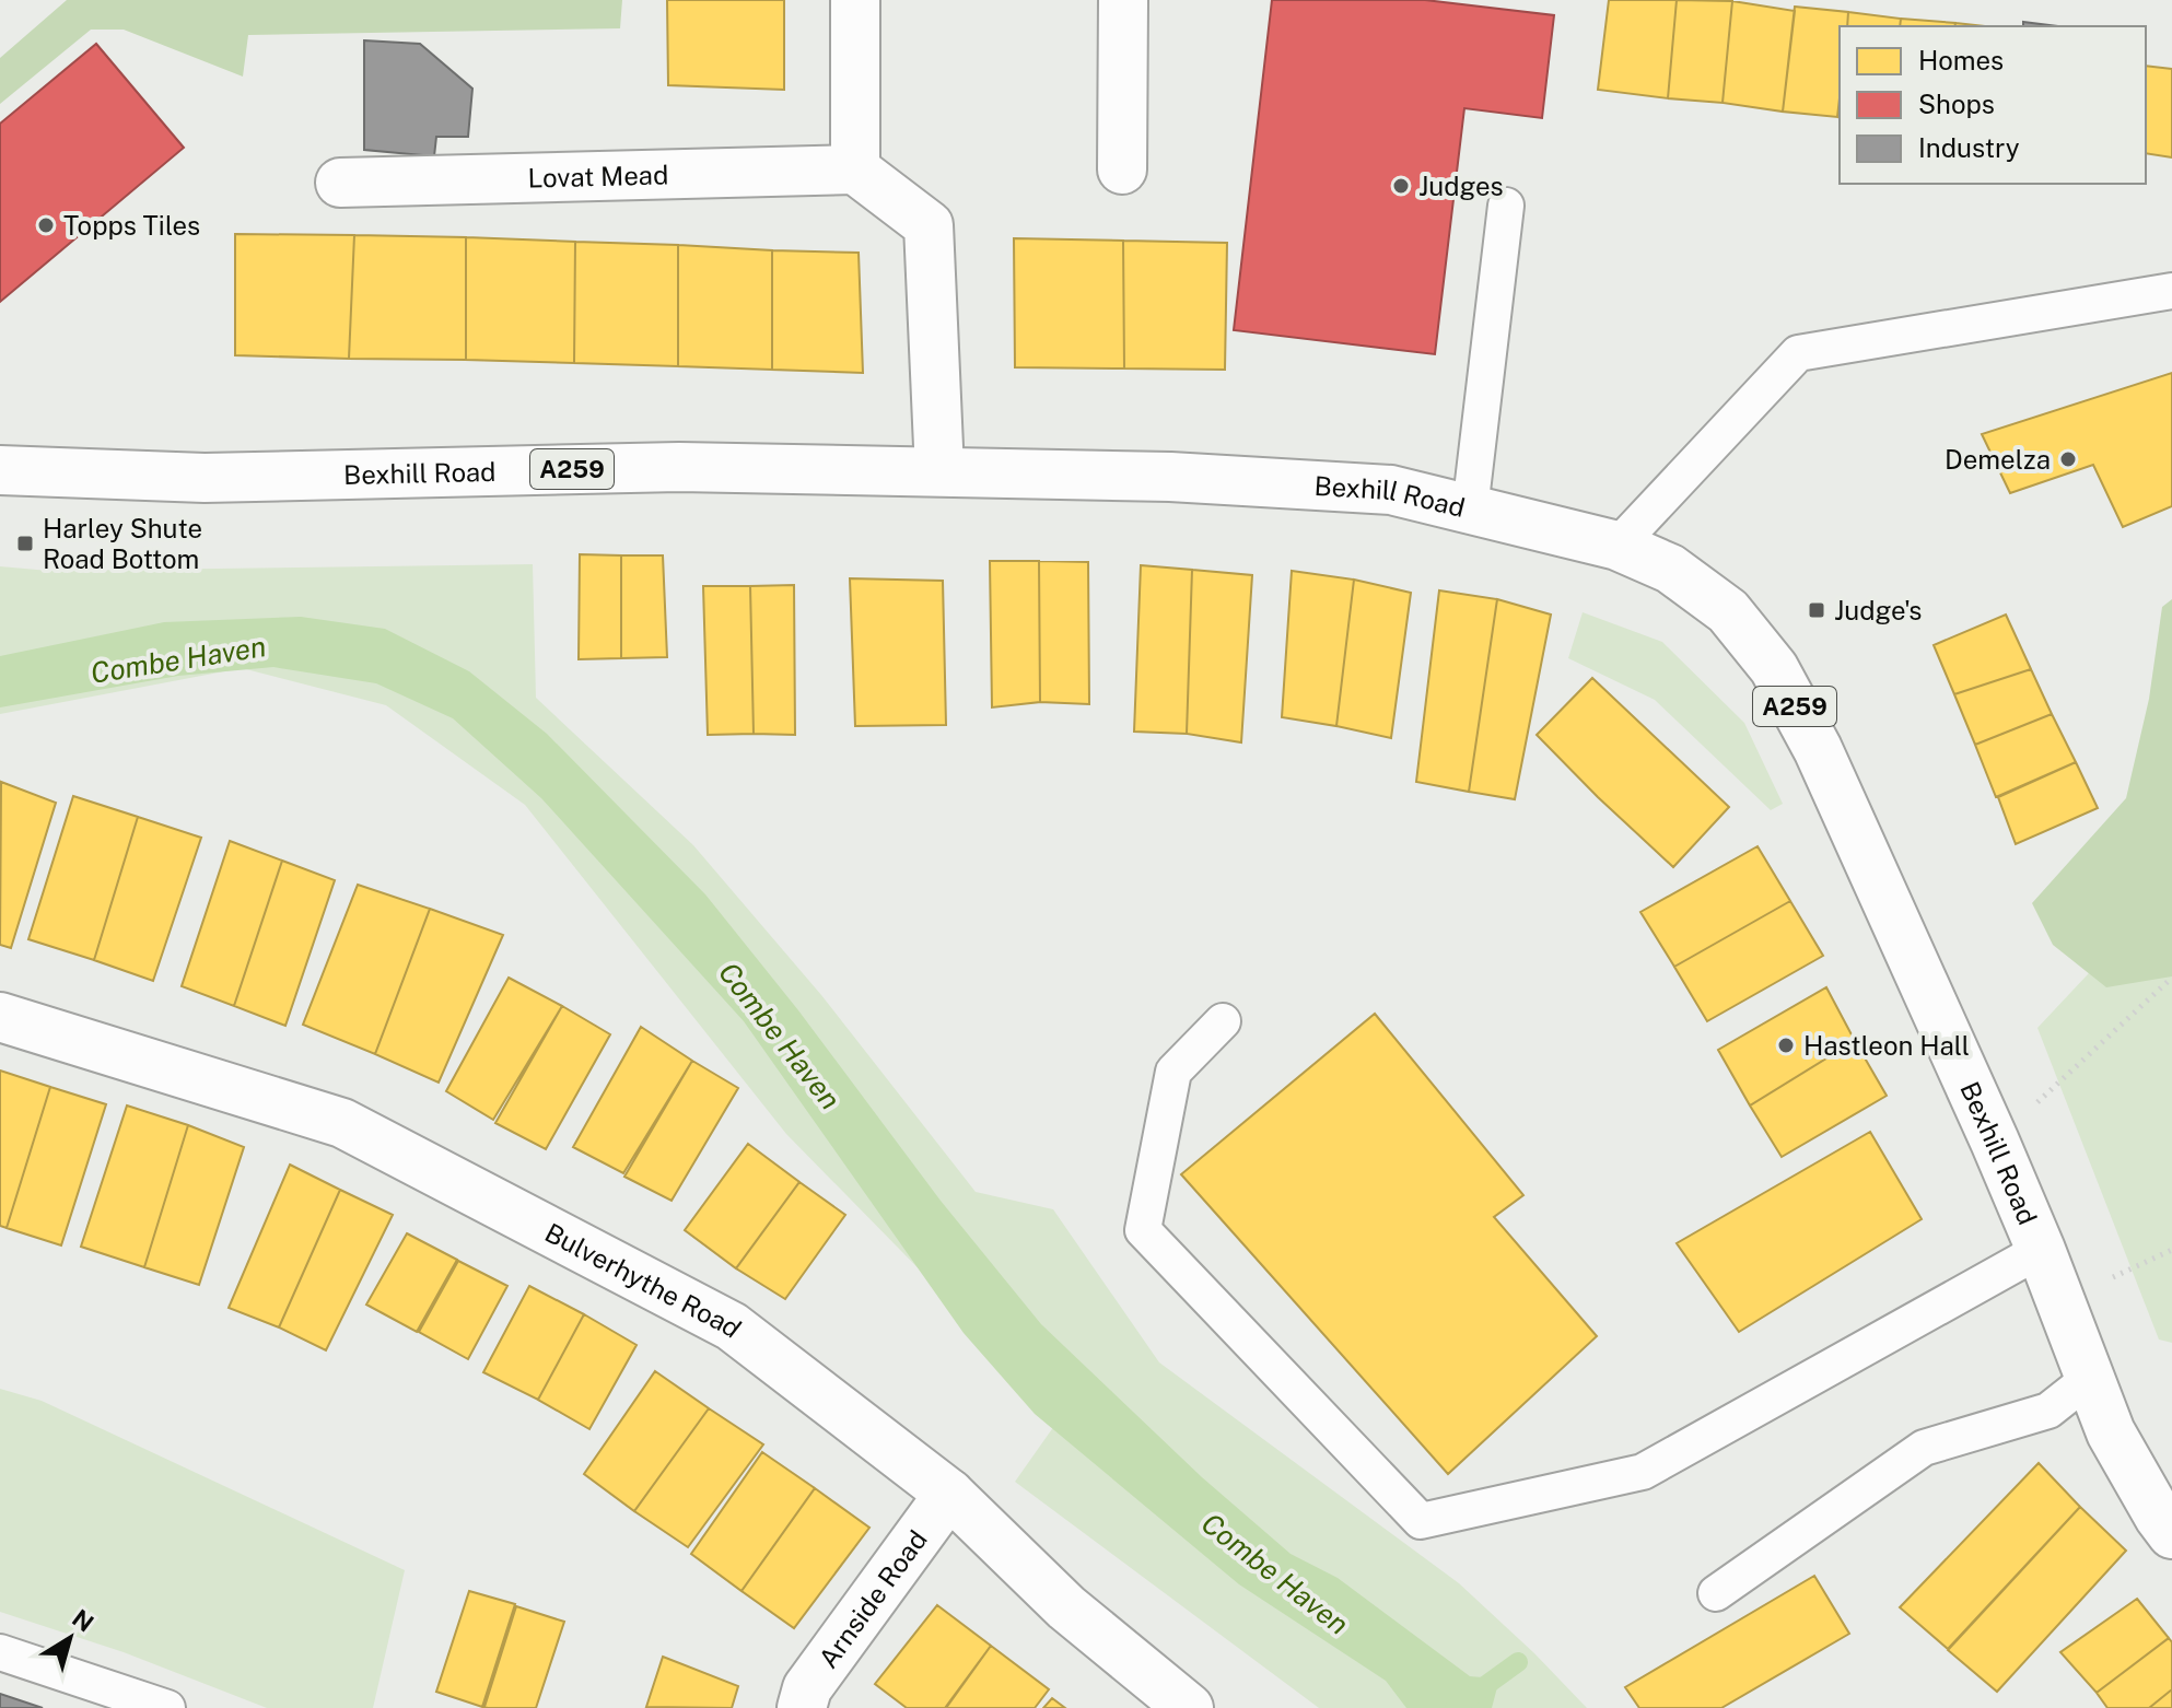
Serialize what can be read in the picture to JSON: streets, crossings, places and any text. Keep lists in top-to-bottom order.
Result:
{
  "streets": {
    "main road": [
      "Lovat Mead",
      "A259",
      "Bexhill Road",
      "Bulverhythe Road",
      "Arnside Road"
    ]
  },
  "crossings": [
    ["Bulverhythe Road", "Arnside Road"]
  ],
  "water": ["Combe Haven"],
  "places": {
    "other": [
      "Judges",
      "Topps Tiles",
      "Demelza",
      "Hastleon Hall"
    ],
    "transit": ["Harley Shute Road Bottom", "Judge's"]
  },
  "legend": ["Homes", "Shops", "Industry"],
  "north": "top right"
}
